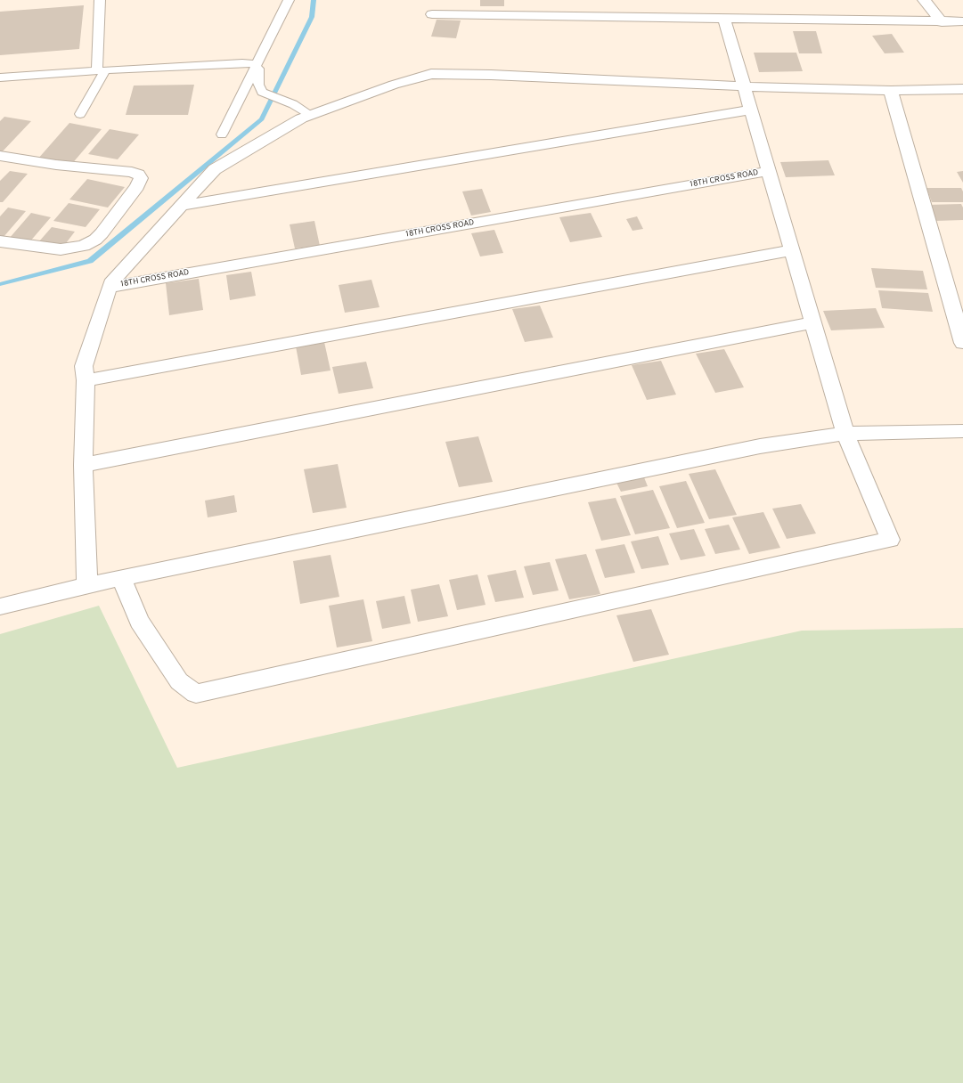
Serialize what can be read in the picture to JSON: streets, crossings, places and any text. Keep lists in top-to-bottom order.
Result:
{
  "streets": {
    "street": ["18TH CROSS ROAD"]
  }
}
